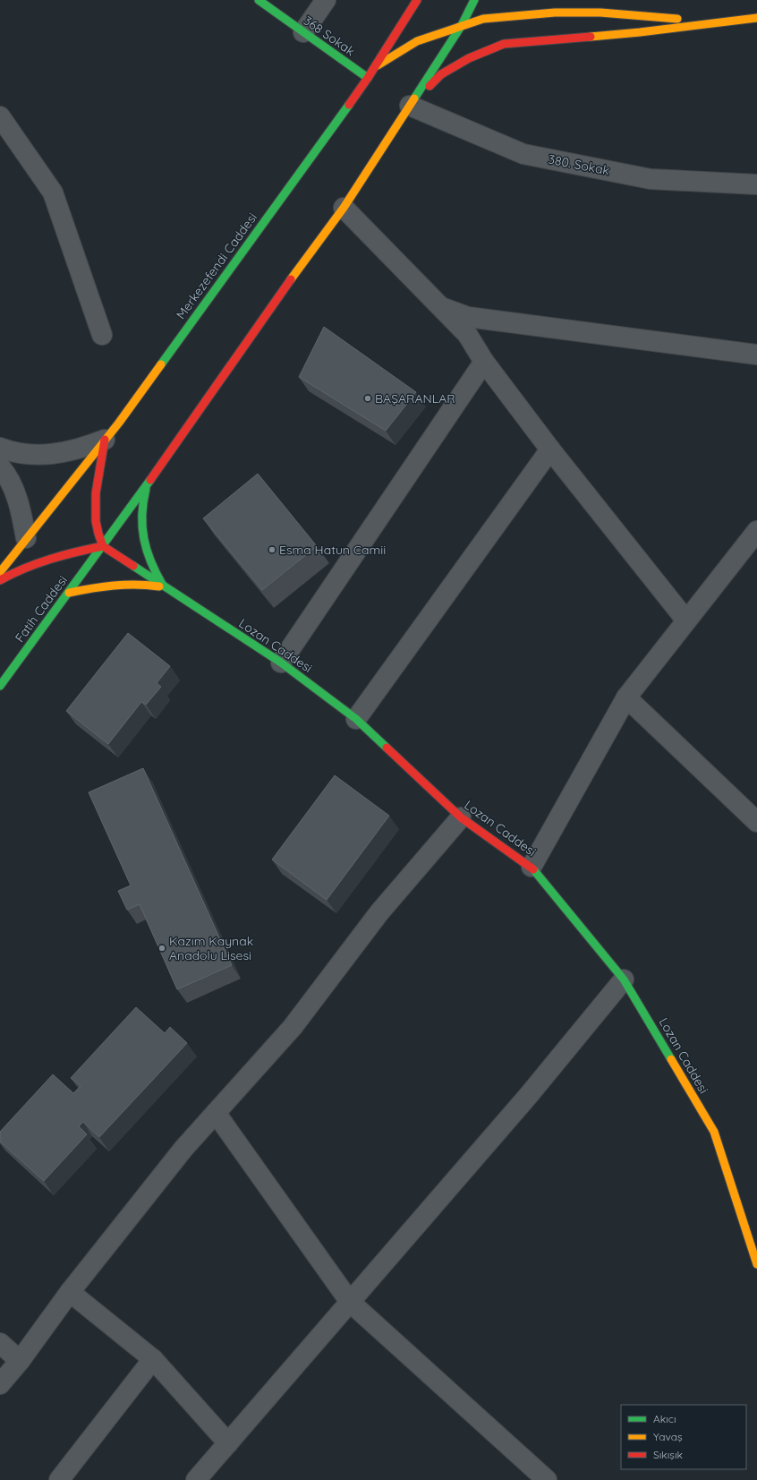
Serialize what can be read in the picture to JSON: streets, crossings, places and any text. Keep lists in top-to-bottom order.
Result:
{
  "streets": {
    "main road": [
      "368 Sokak",
      "Merkezefendi Caddesi",
      "Fatih Caddesi",
      "Lozan Caddesi"
    ],
    "street": ["380. Sokak"]
  },
  "crossings": [
    ["368 Sokak", "Merkezefendi Caddesi"],
    ["Fatih Caddesi", "Lozan Caddesi"]
  ],
  "places": ["BAŞARANLAR", "Esma Hatun Camii", "Kazım Kaynak Anadolu Lisesi"],
  "legend": ["Akıcı", "Yavaş", "Sıkışık"]
}
